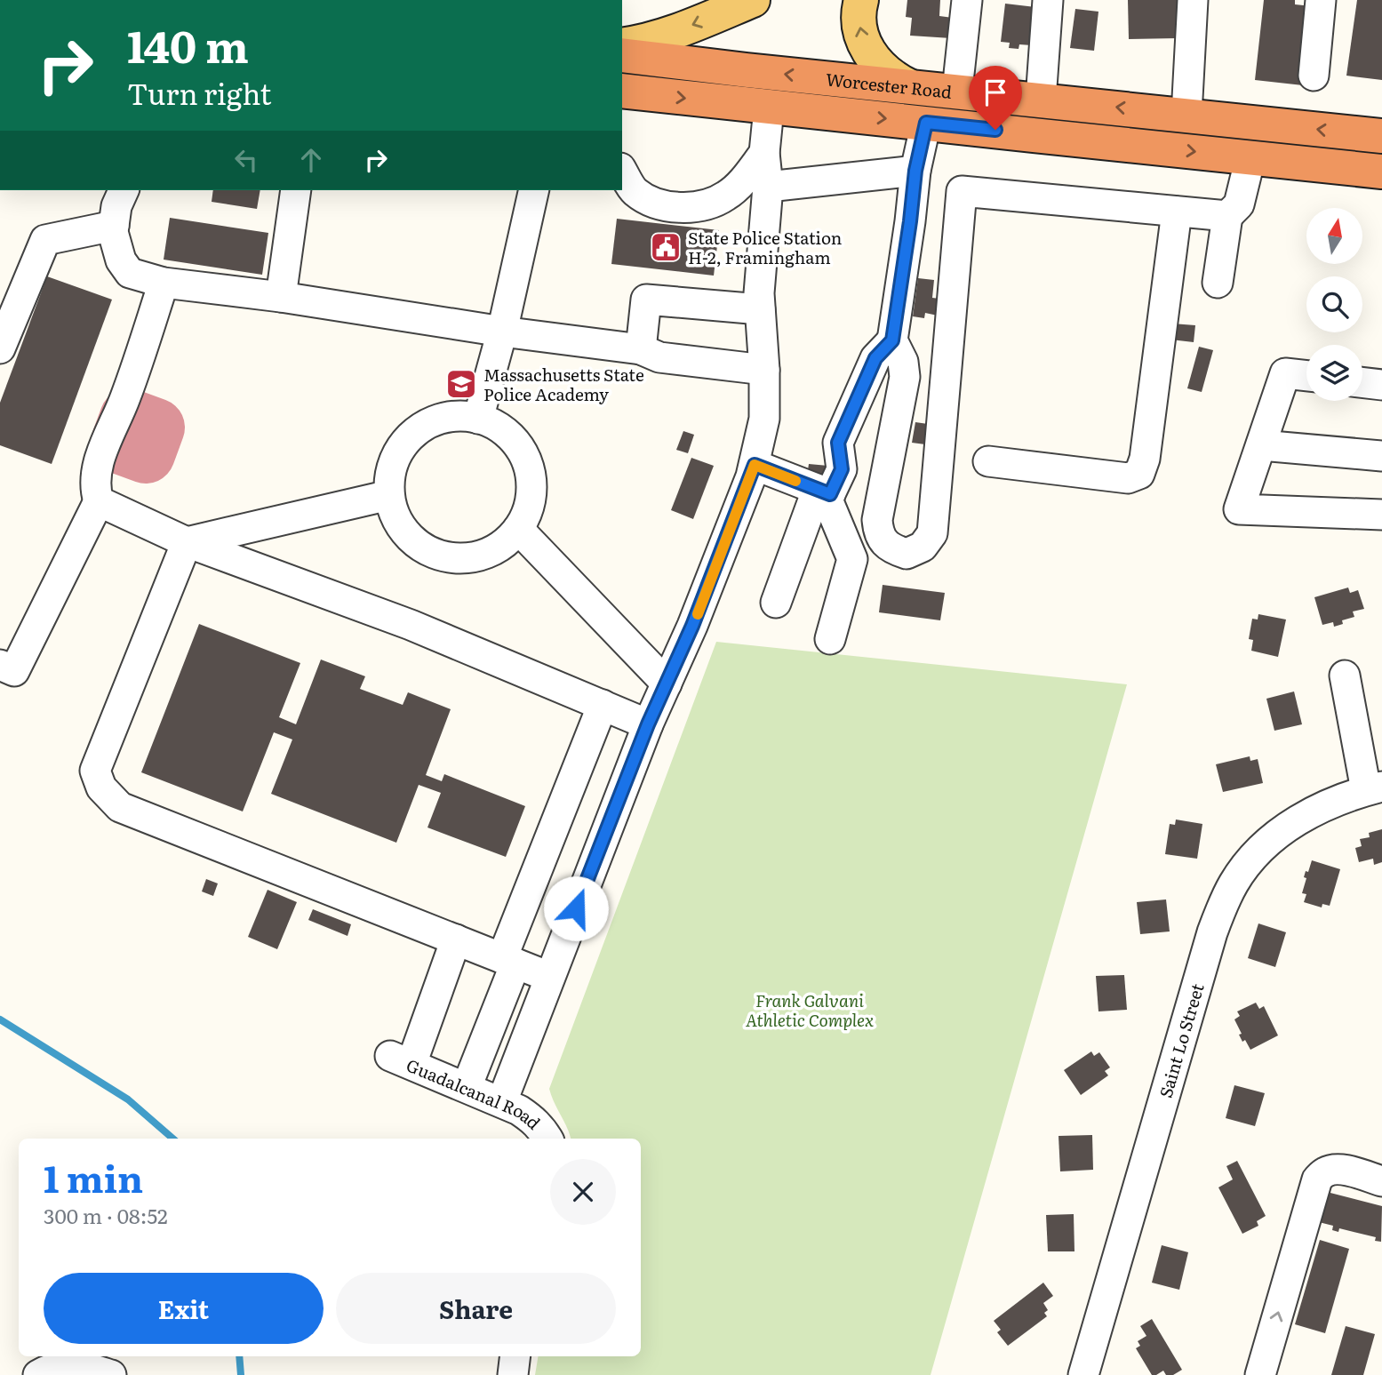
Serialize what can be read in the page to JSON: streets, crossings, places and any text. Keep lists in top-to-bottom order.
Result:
{
  "streets": {
    "highway": ["Worcester Road"],
    "street": ["Saint Lo Street", "Guadalcanal Road"]
  },
  "parks": ["Frank Galvani Athletic Complex"],
  "places": {
    "public building": ["State Police Station H-2, Framingham"],
    "school or university": ["Massachusetts State Police Academy"]
  },
  "north": "top",
  "page": {
    "turn": ["140 m", "Turn right"],
    "heading": ["1 min", "300 m · 08:52"],
    "buttons": ["Exit", "Share"]
  }
}
